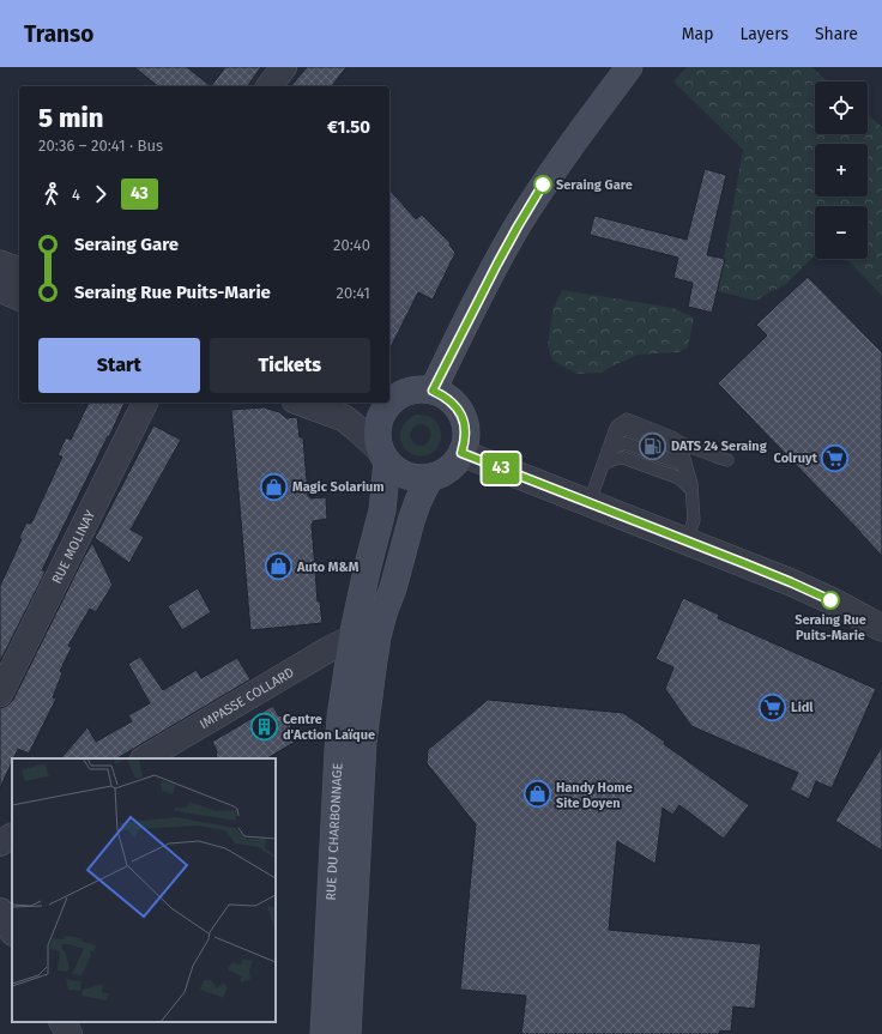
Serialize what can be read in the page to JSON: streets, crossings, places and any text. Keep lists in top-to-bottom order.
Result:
{
  "streets": {
    "main road": ["RUE DU CHARBONNAGE"],
    "street": ["RUE MOLINAY", "IMPASSE COLLARD"]
  },
  "crossings": [
    ["IMPASSE COLLARD", "RUE DU CHARBONNAGE"]
  ],
  "places": {
    "other": ["Seraing Gare", "Seraing Rue Puits-Marie"],
    "fuel station": ["DATS 24 Seraing"],
    "supermarket": ["Colruyt", "Lidl"],
    "shop": ["Magic Solarium", "Auto M&M", "Handy Home Site Doyen"],
    "building": ["Centre d'Action Laïque"]
  },
  "lines": ["bus line 43"],
  "page": {
    "header": "Transo",
    "nav": ["Map", "Layers", "Share"],
    "on_map": "43",
    "map_buttons": ["+", "−"],
    "heading": ["5 min", "20:36 – 20:41 · Bus", "€1.50"],
    "legs": ["4", "43"],
    "list": [
      {
        "name": "Seraing Gare",
        "value": "20:40"
      },
      {
        "name": "Seraing Rue Puits-Marie",
        "value": "20:41"
      }
    ],
    "buttons": ["Start", "Tickets"]
  }
}
